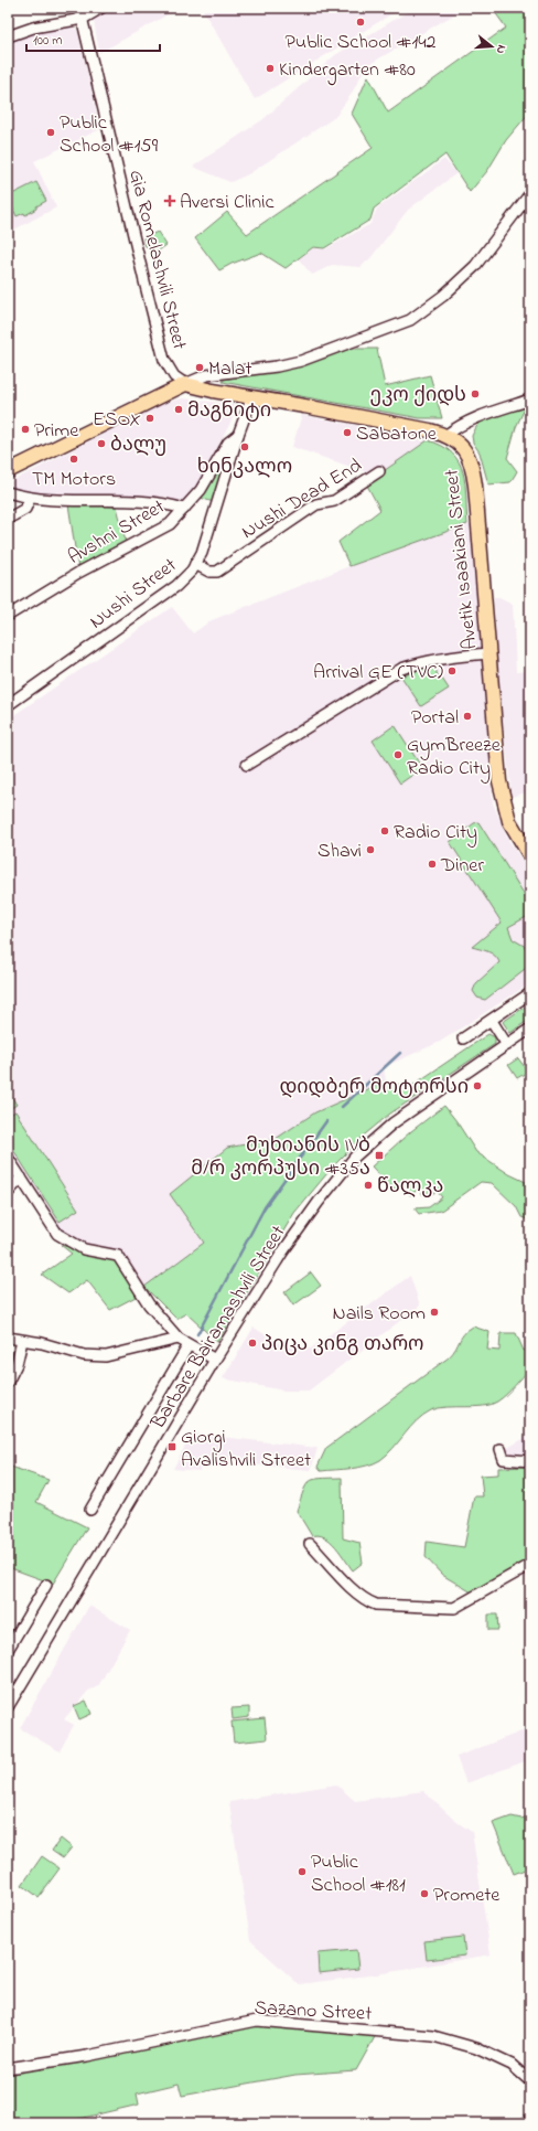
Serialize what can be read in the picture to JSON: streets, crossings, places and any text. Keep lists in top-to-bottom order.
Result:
{
  "streets": {
    "main road": ["Avetik Isaakiani Street"],
    "street": [
      "Gia Romelashvili Street",
      "Nushi Dead End",
      "Avshni Street",
      "Nushi Street",
      "Barbare Bairamashvili Street",
      "Sazano Street"
    ]
  },
  "crossings": [
    ["Gia Romelashvili Street", "Avetik Isaakiani Street"],
    ["Nushi Dead End", "Nushi Street"],
    ["Avshni Street", "Nushi Street"],
    ["Avetik Isaakiani Street", "Nushi Street"]
  ],
  "places": {
    "other": [
      "Public School #142",
      "Kindergarten #80",
      "Public School #159",
      "Malat",
      "ეკო ქიდს",
      "მაგნიტი",
      "ESOX",
      "Prime",
      "Sabatone",
      "ბალუ",
      "ხინკალო",
      "TM Motors",
      "Arrival GE (TVC)",
      "Portal",
      "GymBreeze Radio City",
      "Radio City",
      "Shavi",
      "Diner",
      "დიდბერ მოტორსი",
      "წალკა",
      "Nails Room",
      "პიცა კინგ თარო",
      "Public School #181",
      "Promete"
    ],
    "health": ["Aversi Clinic"],
    "transit": ["მუხიანის IVბ მ/რ კორპუსი #35ა", "Giorgi Avalishvili Street"]
  },
  "scale_bar": "100 m",
  "north": "right"
}
